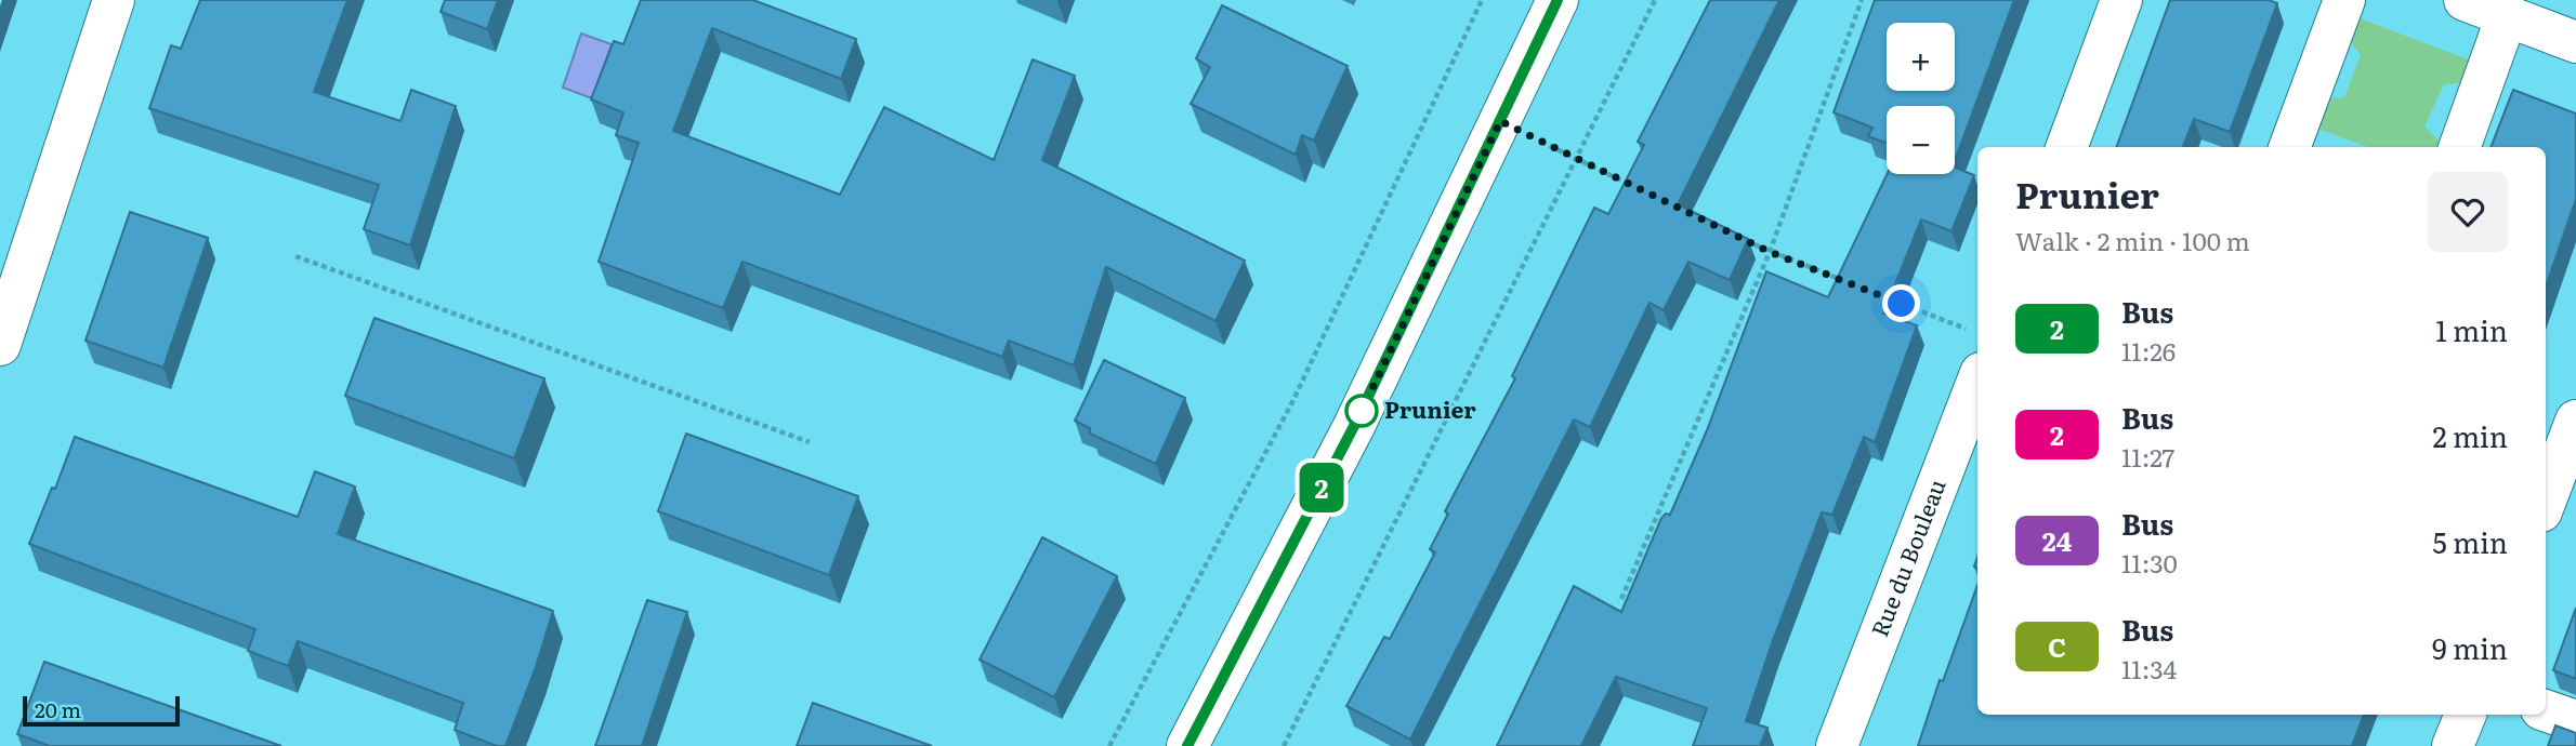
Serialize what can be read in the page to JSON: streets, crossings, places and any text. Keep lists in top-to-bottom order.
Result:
{
  "streets": {
    "street": ["Rue du Bouleau"]
  },
  "places": ["Prunier"],
  "lines": ["bus line 2"],
  "scale_bar": "20 m",
  "page": {
    "on_map": "2",
    "map_buttons": ["+", "−"],
    "heading": ["Prunier", "Walk · 2 min · 100 m"],
    "list": [
      {
        "mark": "2",
        "name": "Bus",
        "note": "11:26",
        "value": "1 min"
      },
      {
        "mark": "2",
        "name": "Bus",
        "note": "11:27",
        "value": "2 min"
      },
      {
        "mark": "24",
        "name": "Bus",
        "note": "11:30",
        "value": "5 min"
      },
      {
        "mark": "C",
        "name": "Bus",
        "note": "11:34",
        "value": "9 min"
      }
    ],
    "scale": "20 m"
  }
}
